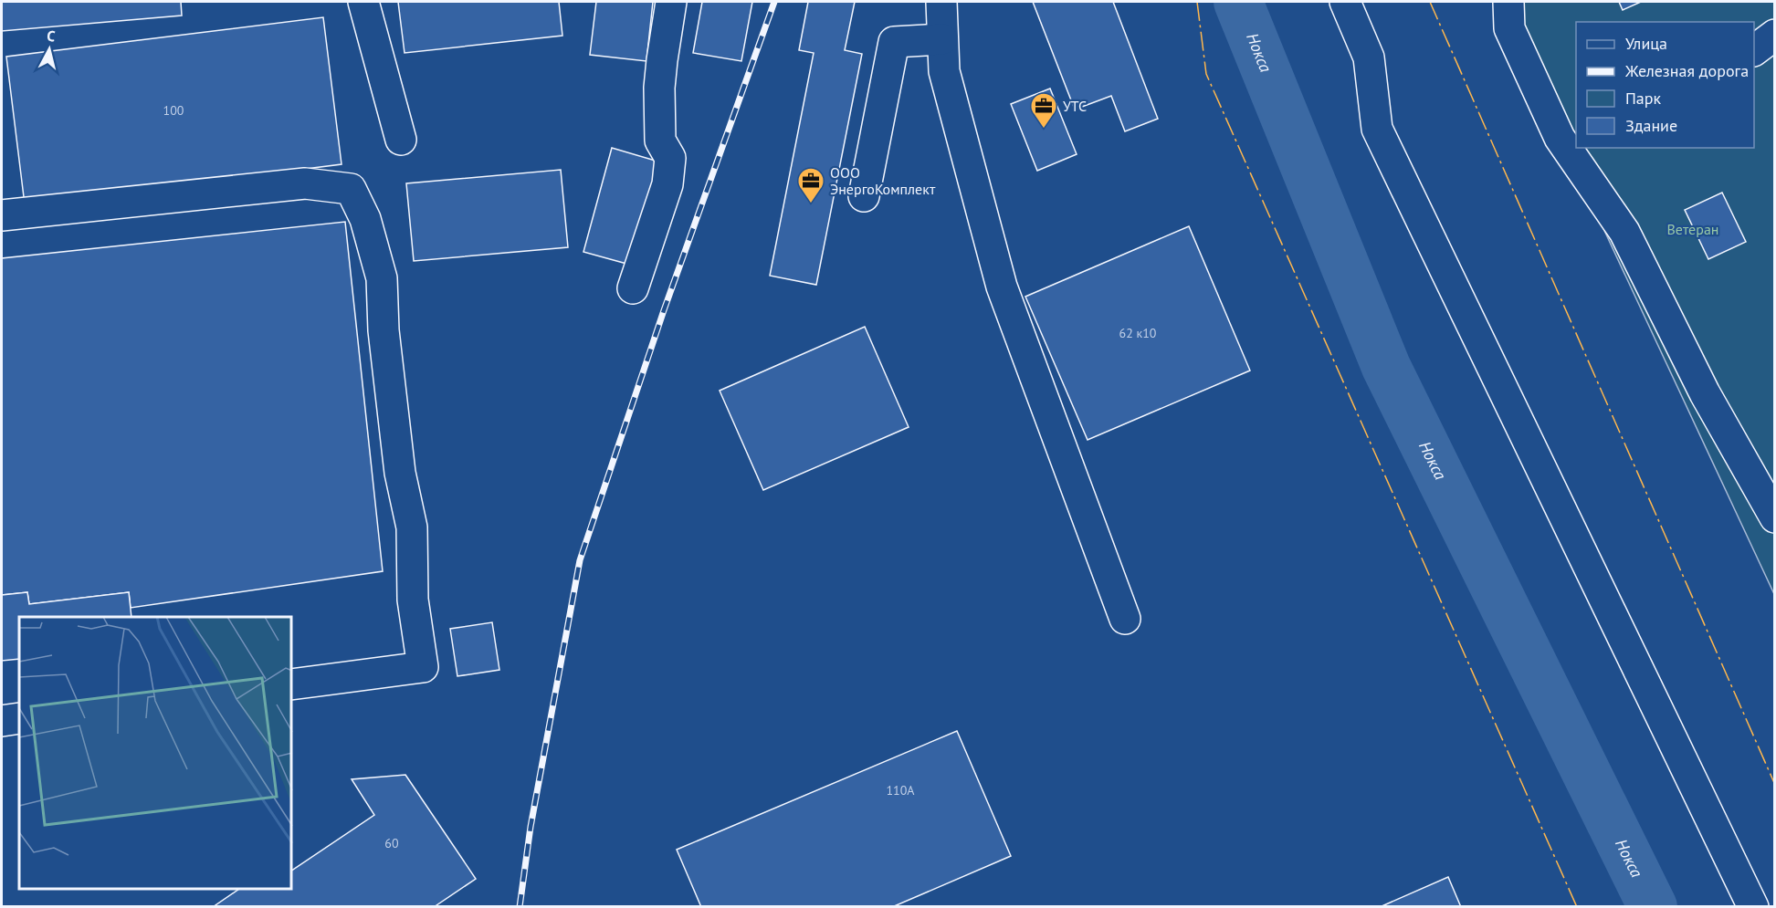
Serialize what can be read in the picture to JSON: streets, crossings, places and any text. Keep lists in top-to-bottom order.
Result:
{
  "water": ["Нокса"],
  "parks": ["Ветеран"],
  "places": {
    "office": ["УТС", "ООО ЭнергоКомплект"]
  },
  "house_numbers": [
    "100",
    "62 к10",
    "110А",
    "60"
  ],
  "legend": [
    "Улица",
    "Железная дорога",
    "Парк",
    "Здание"
  ],
  "north": "top"
}
